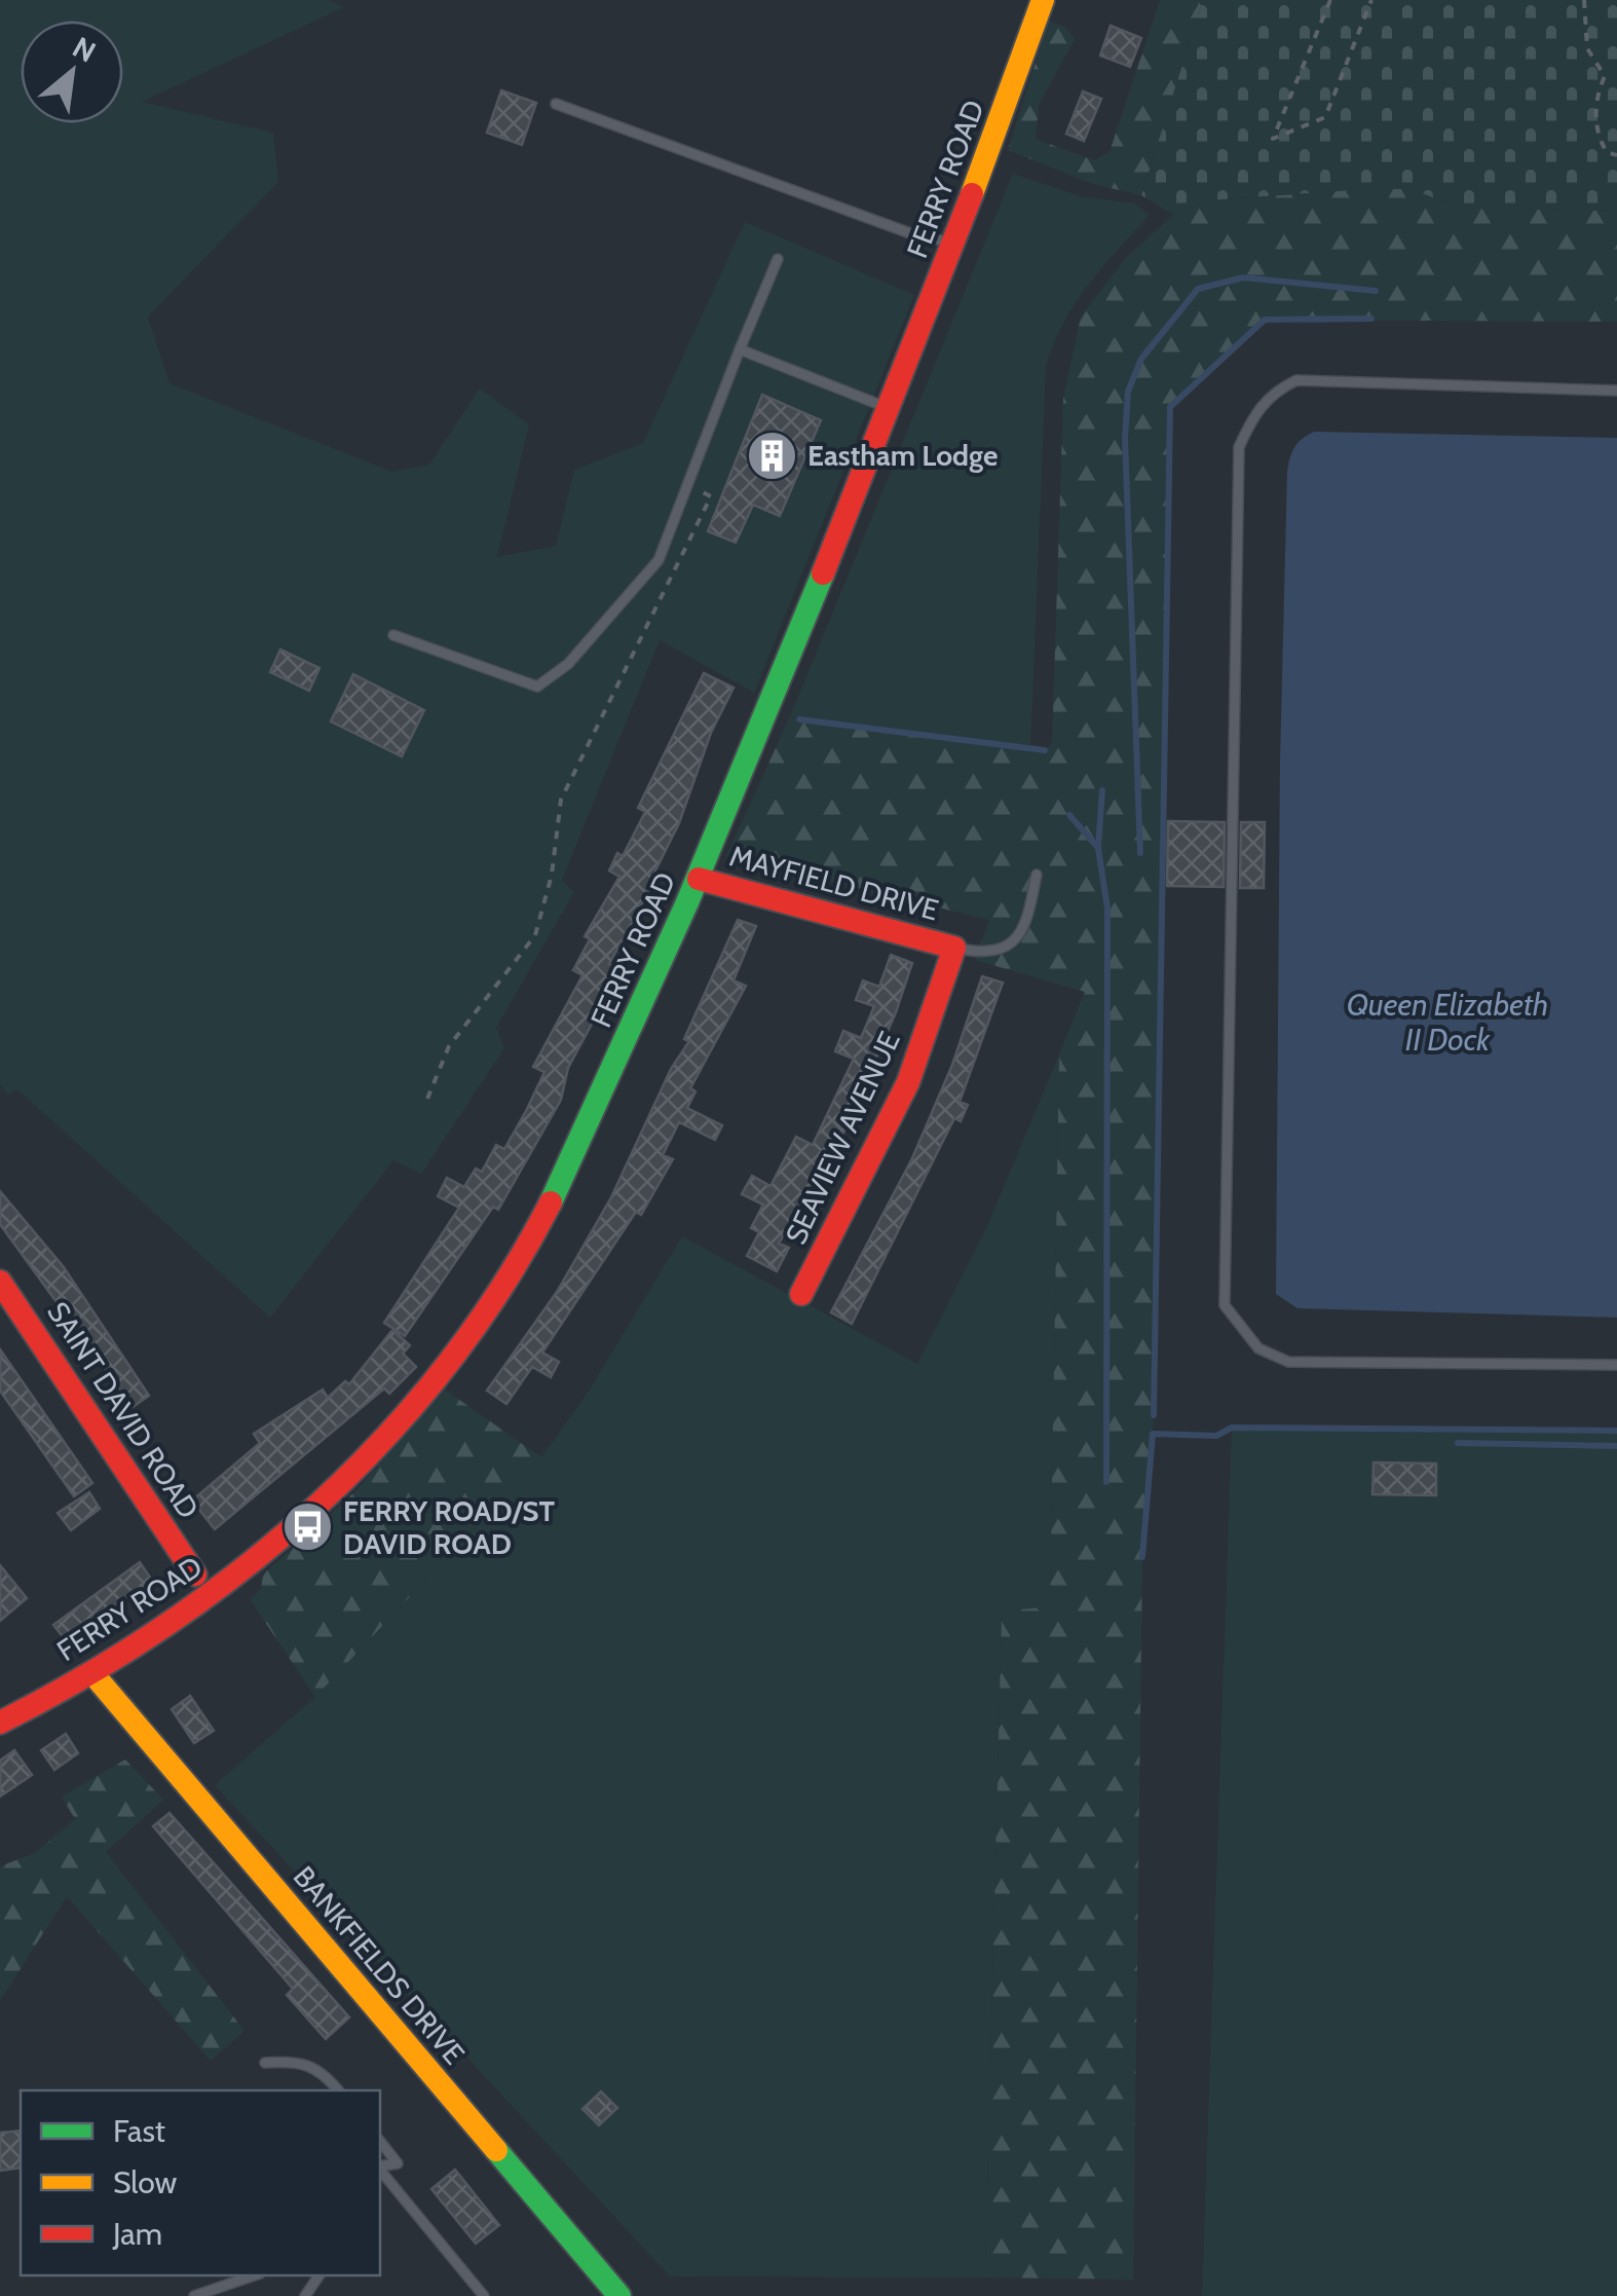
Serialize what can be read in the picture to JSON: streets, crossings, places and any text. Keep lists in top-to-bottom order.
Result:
{
  "streets": {
    "street": [
      "FERRY ROAD",
      "MAYFIELD DRIVE",
      "SEAVIEW AVENUE",
      "SAINT DAVID ROAD",
      "BANKFIELDS DRIVE"
    ]
  },
  "crossings": [
    ["FERRY ROAD", "MAYFIELD DRIVE"],
    ["FERRY ROAD", "BANKFIELDS DRIVE"],
    ["MAYFIELD DRIVE", "SEAVIEW AVENUE"]
  ],
  "water": ["Queen Elizabeth II Dock"],
  "places": {
    "building": ["Eastham Lodge"],
    "bus stop": ["FERRY ROAD/ST DAVID ROAD"]
  },
  "legend": ["Fast", "Slow", "Jam"],
  "north": "top right"
}
